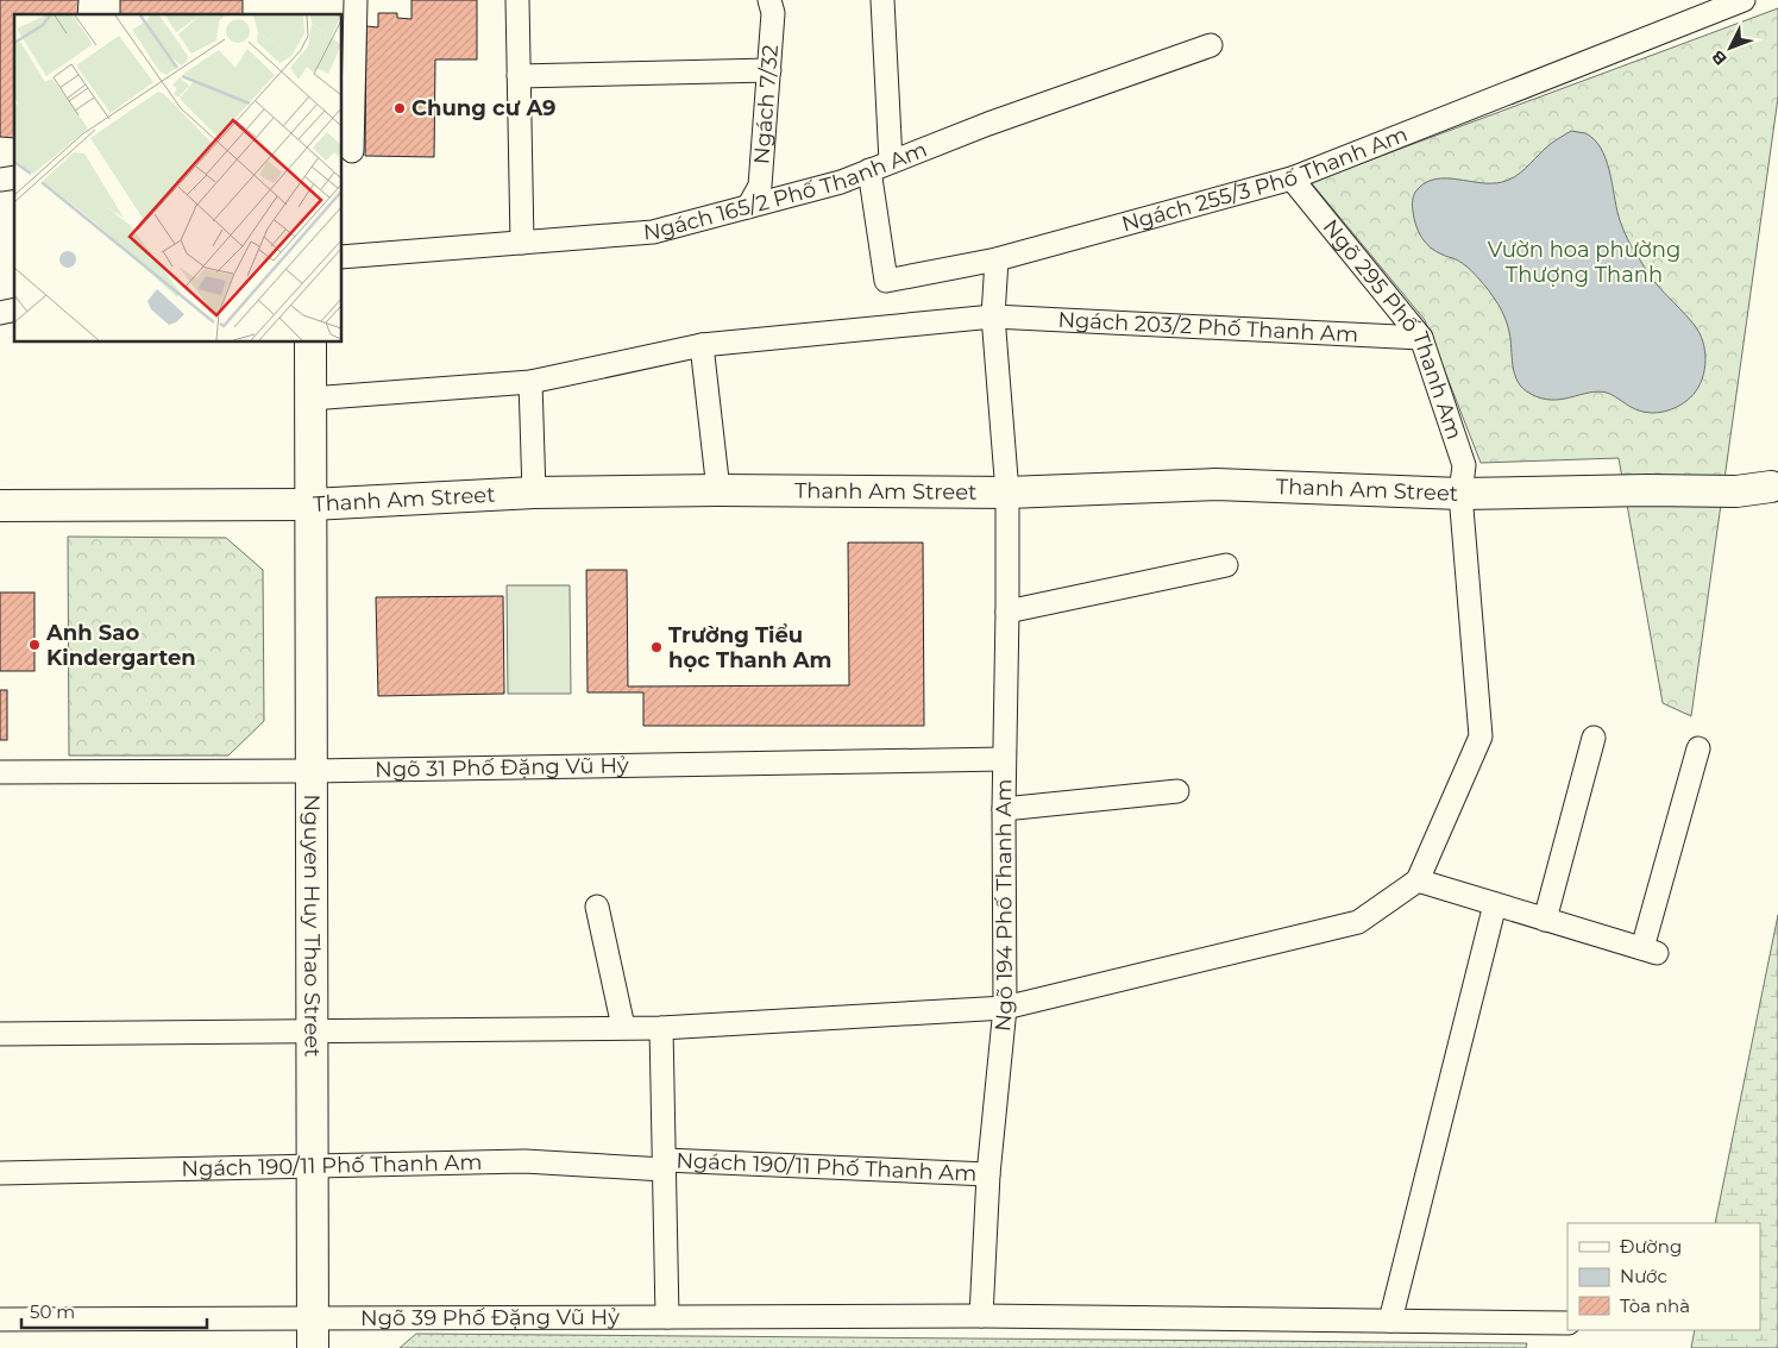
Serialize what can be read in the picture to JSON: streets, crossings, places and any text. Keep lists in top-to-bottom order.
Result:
{
  "streets": {
    "street": [
      "Ngách 7/32",
      "Ngách 255/3 Phố Thanh Am",
      "Ngách 165/2 Phố Thanh Am",
      "Ngách 203/2 Phố Thanh Am",
      "Ngõ 295 Phố Thanh Am",
      "Thanh Am Street",
      "Ngõ 31 Phố Đặng Vũ Hỷ",
      "Ngõ 194 Phố Thanh Am",
      "Nguyen Huy Thao Street",
      "Ngách 190/11 Phố Thanh Am",
      "Ngõ 39 Phố Đặng Vũ Hỷ"
    ]
  },
  "crossings": [
    ["Ngách 7/32", "Ngách 165/2 Phố Thanh Am"],
    ["Ngách 255/3 Phố Thanh Am", "Ngách 165/2 Phố Thanh Am"],
    ["Ngách 255/3 Phố Thanh Am", "Ngõ 295 Phố Thanh Am"],
    ["Ngách 255/3 Phố Thanh Am", "Ngõ 194 Phố Thanh Am"],
    ["Ngách 203/2 Phố Thanh Am", "Ngõ 295 Phố Thanh Am"],
    ["Ngách 203/2 Phố Thanh Am", "Ngõ 194 Phố Thanh Am"],
    ["Ngách 203/2 Phố Thanh Am", "Nguyen Huy Thao Street"],
    ["Ngõ 295 Phố Thanh Am", "Thanh Am Street"],
    ["Thanh Am Street", "Ngõ 194 Phố Thanh Am"],
    ["Thanh Am Street", "Nguyen Huy Thao Street"],
    ["Ngõ 31 Phố Đặng Vũ Hỷ", "Ngõ 194 Phố Thanh Am"],
    ["Ngõ 31 Phố Đặng Vũ Hỷ", "Nguyen Huy Thao Street"],
    ["Ngõ 194 Phố Thanh Am", "Ngách 190/11 Phố Thanh Am"],
    ["Ngõ 194 Phố Thanh Am", "Ngõ 39 Phố Đặng Vũ Hỷ"],
    ["Nguyen Huy Thao Street", "Ngách 190/11 Phố Thanh Am"],
    ["Nguyen Huy Thao Street", "Ngõ 39 Phố Đặng Vũ Hỷ"]
  ],
  "parks": ["Vườn hoa phường Thượng Thanh"],
  "places": ["Chung cư A9", "Anh Sao Kindergarten", "Trường Tiểu học Thanh Am"],
  "legend": ["Đường", "Nước", "Tòa nhà"],
  "scale_bar": "50 m",
  "north": "bottom left"
}
